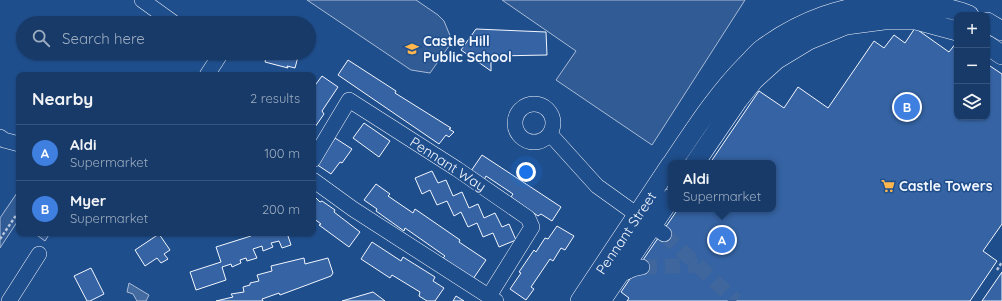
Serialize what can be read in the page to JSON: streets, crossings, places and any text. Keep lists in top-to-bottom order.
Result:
{
  "streets": {
    "main road": ["Pennant Street"],
    "street": ["Pennant Way"]
  },
  "places": {
    "school or university": ["Castle Hill Public School"],
    "supermarket": ["Castle Towers"]
  },
  "page": {
    "map_buttons": ["+", "−"],
    "search": "Search here",
    "heading": ["Nearby", "2 results"],
    "pins": ["B", "A"],
    "list": [
      {
        "mark": "A",
        "name": "Aldi",
        "note": "Supermarket",
        "value": "100 m"
      },
      {
        "mark": "B",
        "name": "Myer",
        "note": "Supermarket",
        "value": "200 m"
      }
    ],
    "popup": ["Aldi", "Supermarket"]
  }
}
